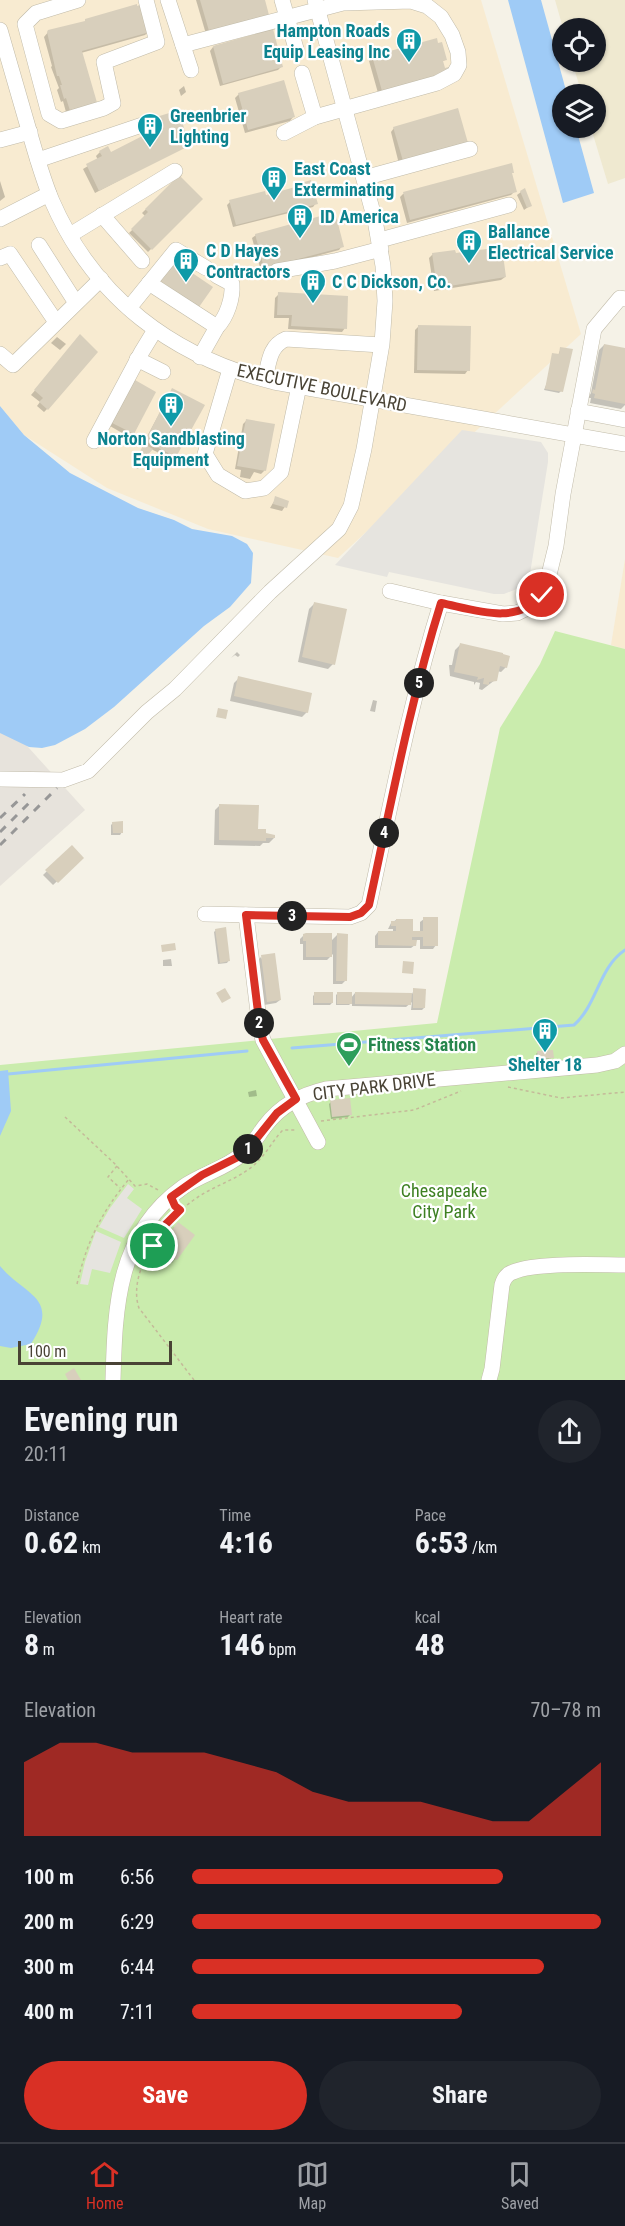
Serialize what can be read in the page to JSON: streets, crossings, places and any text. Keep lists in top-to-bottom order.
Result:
{
  "streets": {
    "street": ["EXECUTIVE BOULEVARD", "CITY PARK DRIVE"]
  },
  "parks": ["Chesapeake City Park"],
  "places": {
    "building": [
      "Hampton Roads Equip Leasing Inc",
      "Greenbrier Lighting",
      "East Coast Exterminating",
      "ID America",
      "Ballance Electrical Service",
      "C D Hayes Contractors",
      "C C Dickson, Co.",
      "Norton Sandblasting Equipment",
      "Shelter 18"
    ],
    "sports": ["Fitness Station"]
  },
  "scale_bar": "100 m",
  "page": {
    "pins": [
      "5",
      "4",
      "3",
      "2",
      "1"
    ],
    "scale": "100 m",
    "heading": ["Evening run", "20:11"],
    "stats": [
      ["Distance", "0.62 km"],
      ["Time", "4:16"],
      ["Pace", "6:53 /km"],
      ["Elevation", "8 m"],
      ["Heart rate", "146 bpm"],
      ["kcal", "48"]
    ],
    "chart": ["Elevation", "70–78 m"],
    "list": [
      {
        "name": "100 m",
        "note": "6:56"
      },
      {
        "name": "200 m",
        "note": "6:29"
      },
      {
        "name": "300 m",
        "note": "6:44"
      },
      {
        "name": "400 m",
        "note": "7:11"
      }
    ],
    "buttons": ["Save", "Share"],
    "tabs": ["Home", "Map", "Saved"]
  }
}
